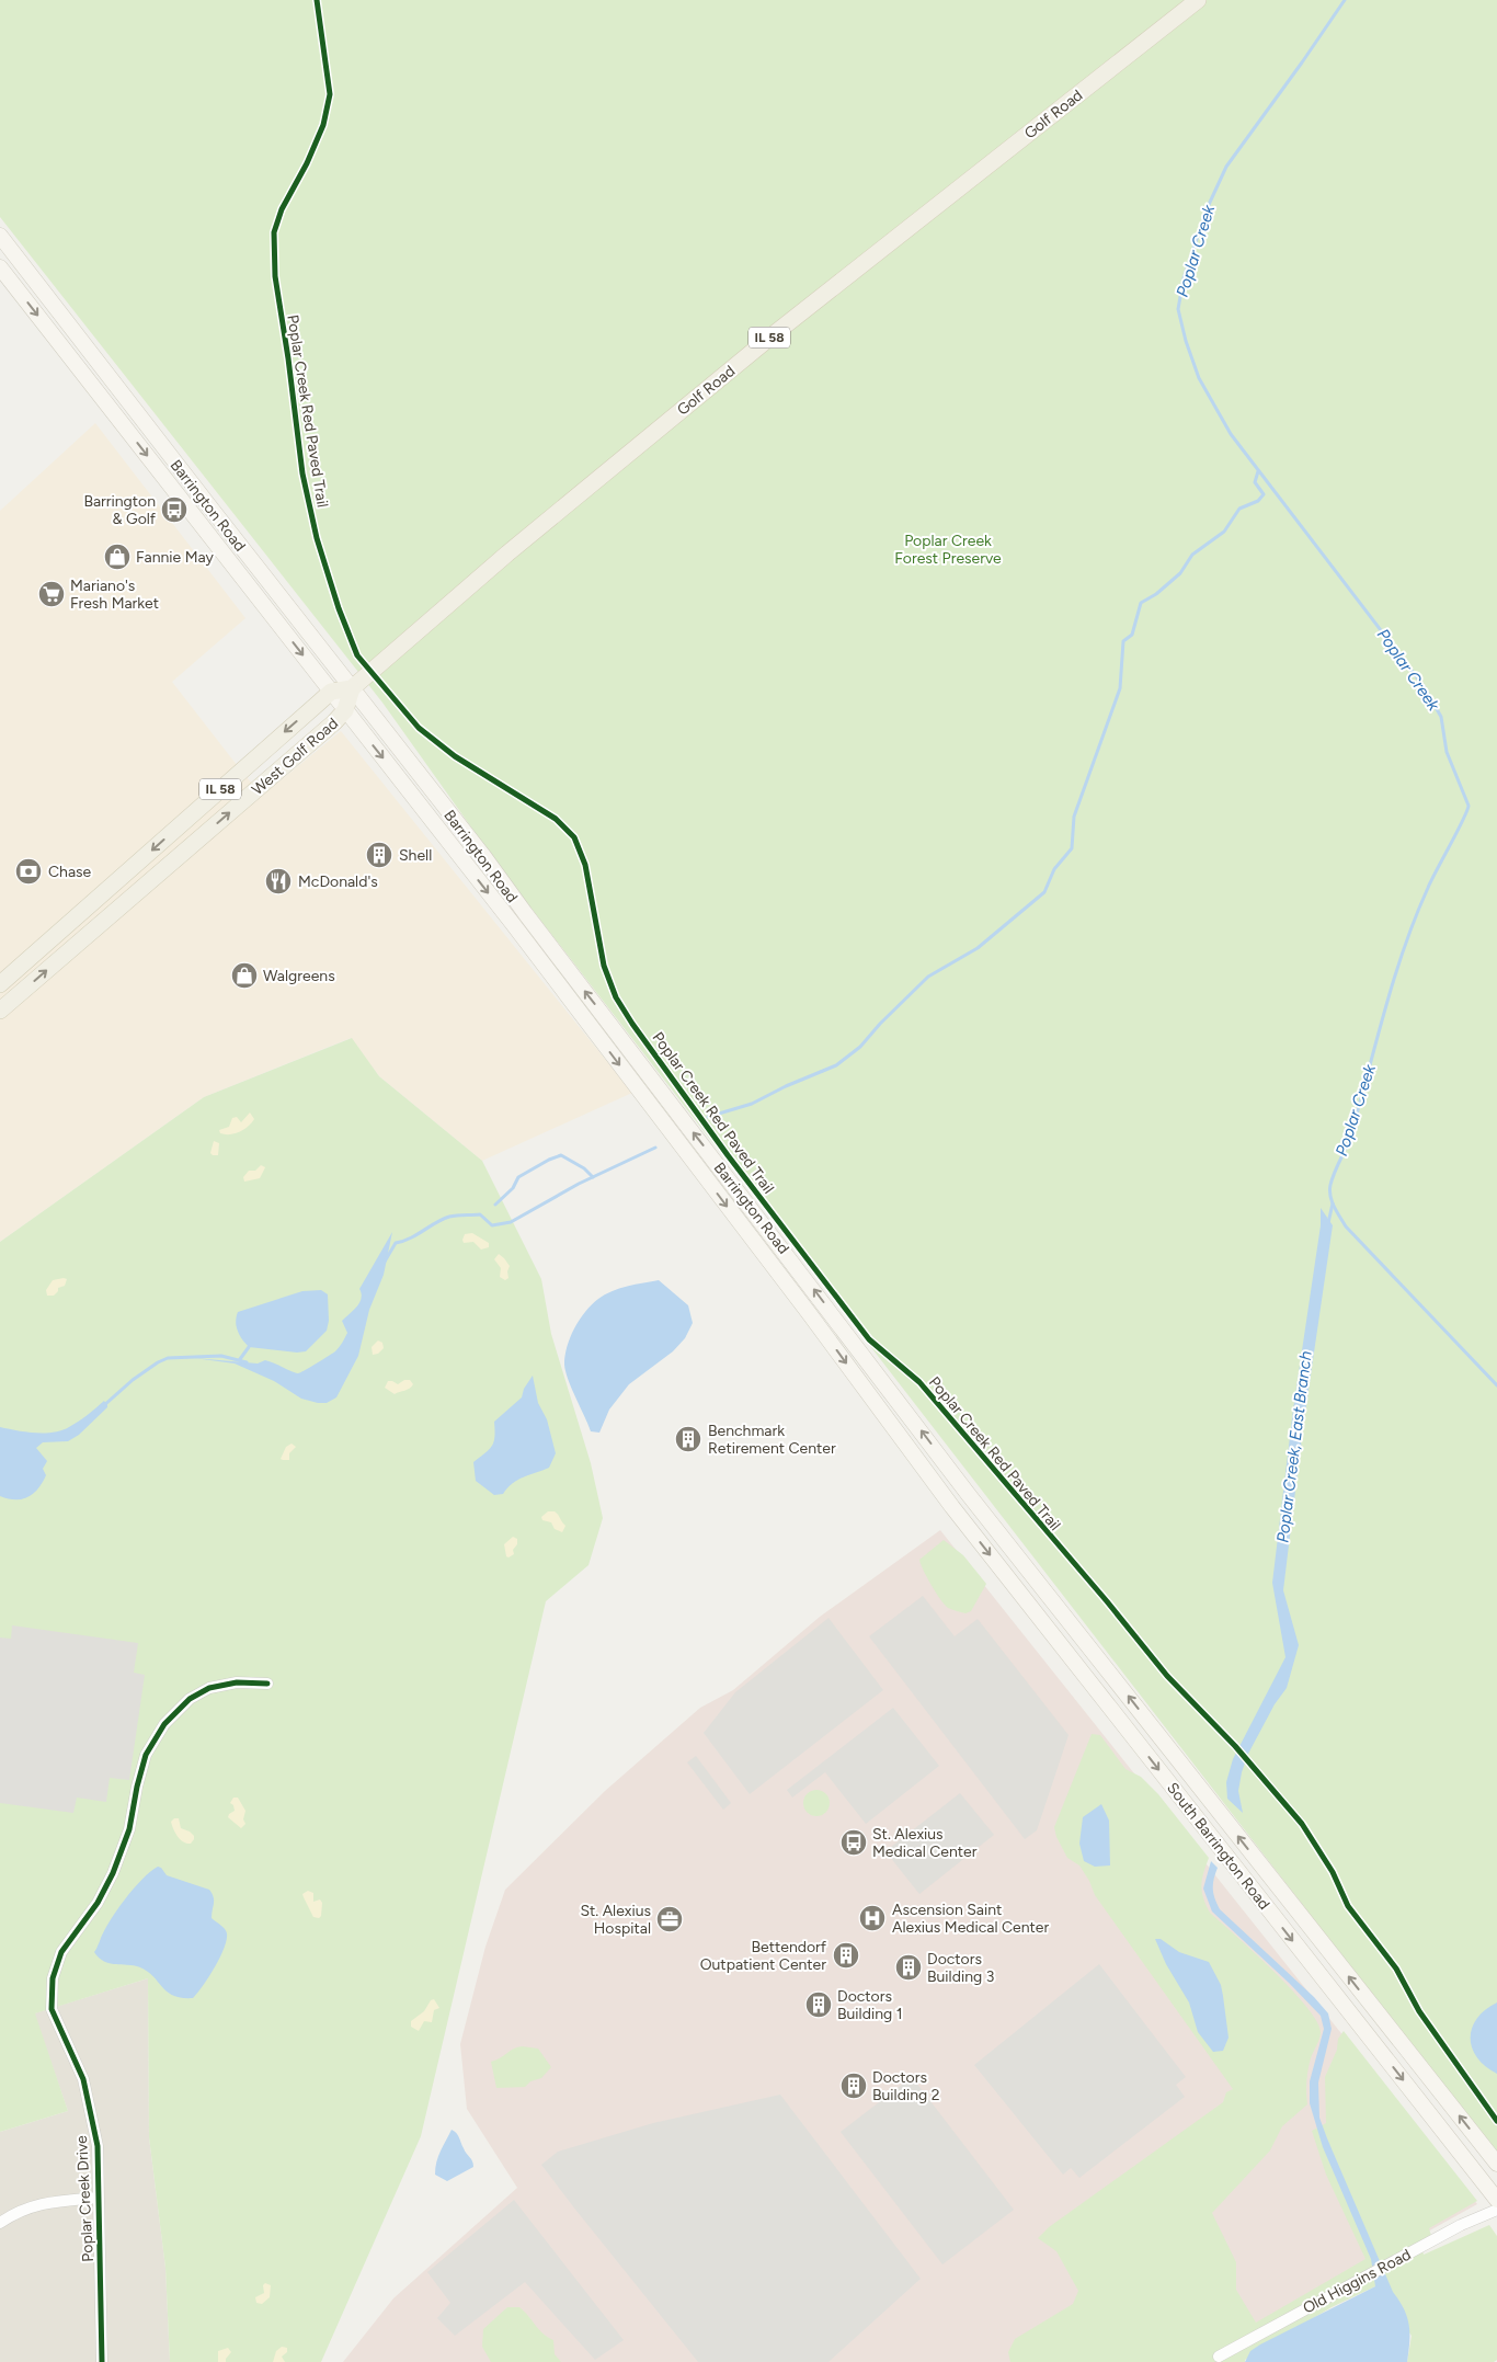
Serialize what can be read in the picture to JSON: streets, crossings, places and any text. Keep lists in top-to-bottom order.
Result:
{
  "streets": {
    "main road": [
      "Golf Road",
      "IL 58",
      "Barrington Road",
      "West Golf Road",
      "South Barrington Road"
    ],
    "street": ["Poplar Creek Drive", "Old Higgins Road"],
    "cycle path": ["Poplar Creek Red Paved Trail"]
  },
  "crossings": [
    ["Golf Road", "Barrington Road"],
    ["Golf Road", "West Golf Road"],
    ["Barrington Road", "West Golf Road"],
    ["Barrington Road", "South Barrington Road"]
  ],
  "water": ["Poplar Creek", "Poplar Creek, East Branch"],
  "parks": ["Poplar Creek Forest Preserve"],
  "places": {
    "bus stop": ["Barrington & Golf", "St. Alexius Medical Center"],
    "shop": ["Fannie May", "Walgreens"],
    "supermarket": ["Mariano's Fresh Market"],
    "building": [
      "Shell",
      "Benchmark Retirement Center",
      "Bettendorf Outpatient Center",
      "Doctors Building 3",
      "Doctors Building 1",
      "Doctors Building 2"
    ],
    "bank": ["Chase"],
    "restaurant": ["McDonald's"],
    "hospital": ["Ascension Saint Alexius Medical Center"],
    "office": ["St. Alexius Hospital"]
  }
}
